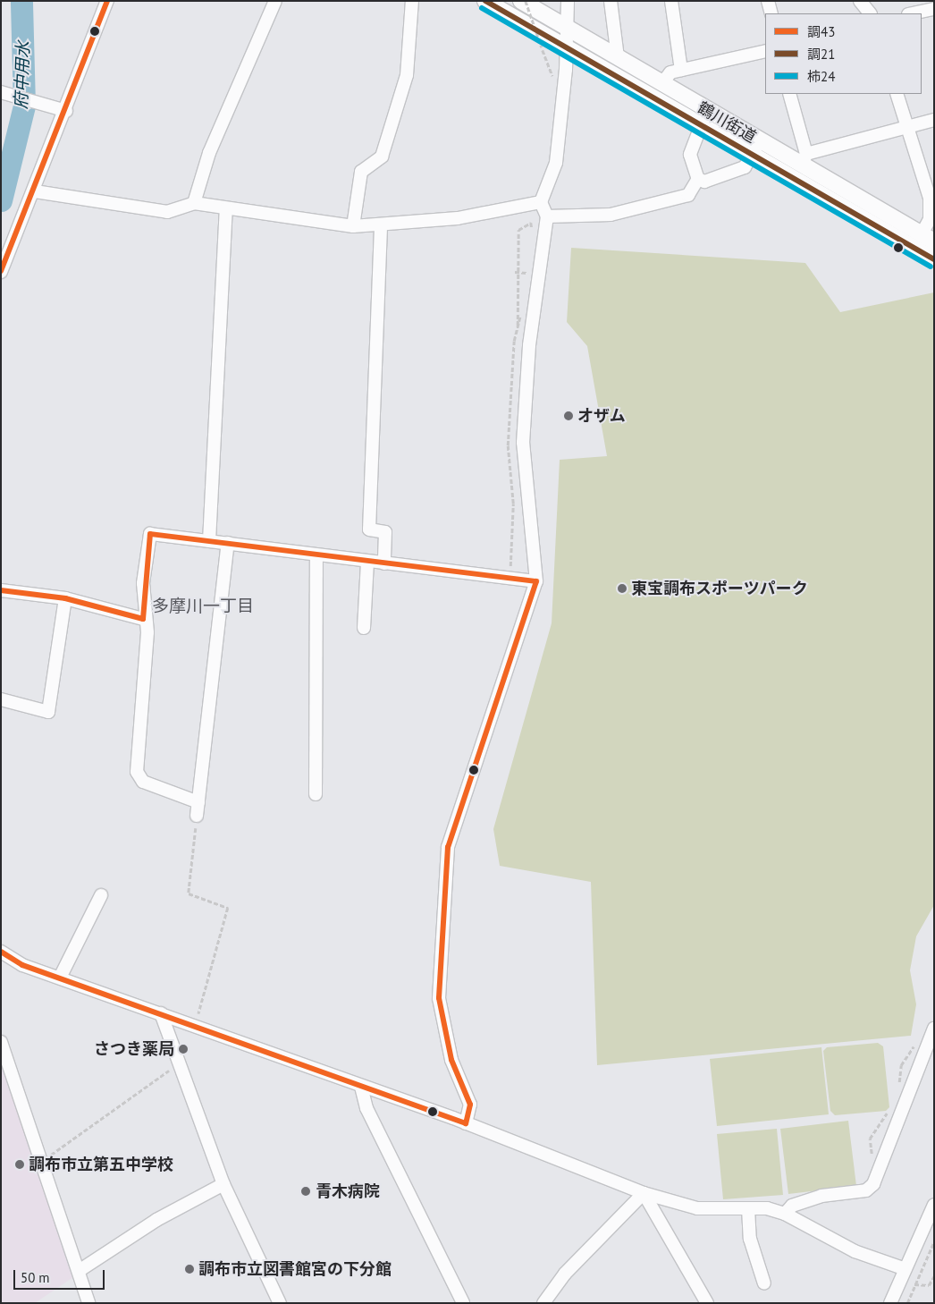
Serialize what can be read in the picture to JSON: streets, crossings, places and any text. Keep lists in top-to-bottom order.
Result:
{
  "streets": {
    "main road": ["鶴川街道"]
  },
  "districts": ["多摩川一丁目"],
  "water": ["府中用水"],
  "places": [
    "オザム",
    "東宝調布スポーツパーク",
    "さつき薬局",
    "調布市立第五中学校",
    "青木病院",
    "調布市立図書館宮の下分館"
  ],
  "lines": ["transit line 調43", "transit line 調21", "transit line 柿24"],
  "legend": ["調43", "調21", "柿24"],
  "scale_bar": "50 m"
}
